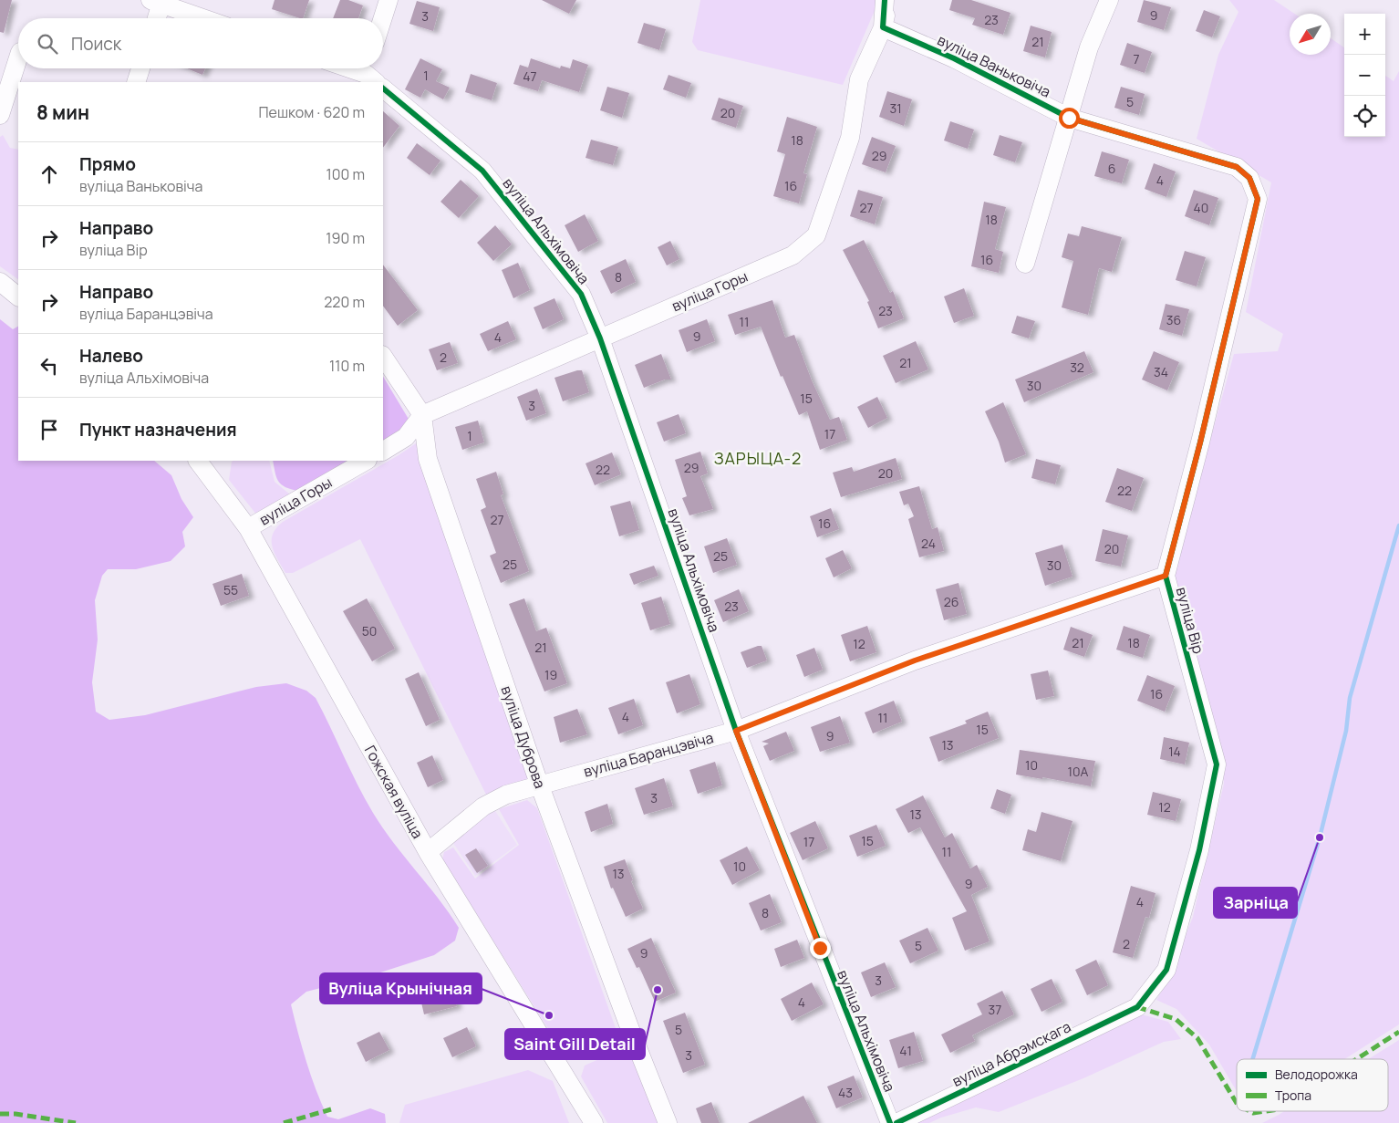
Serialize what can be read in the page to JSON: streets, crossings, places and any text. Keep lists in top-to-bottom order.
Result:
{
  "streets": {
    "street": [
      "вуліца Ваньковіча",
      "вуліца Альхімовіча",
      "вуліца Горы",
      "вуліца Вір",
      "вуліца Дуброва",
      "вуліца Баранцэвіча",
      "Гожская вуліца",
      "вуліца Абрэмскага"
    ]
  },
  "crossings": [
    ["вуліца Ваньковіча", "вуліца Горы"],
    ["вуліца Ваньковіча", "вуліца Вір"],
    ["вуліца Альхімовіча", "вуліца Горы"],
    ["вуліца Альхімовіча", "вуліца Баранцэвіча"],
    ["вуліца Горы", "вуліца Дуброва"],
    ["вуліца Горы", "Гожская вуліца"],
    ["вуліца Вір", "вуліца Баранцэвіча"],
    ["вуліца Вір", "вуліца Абрэмскага"],
    ["вуліца Дуброва", "вуліца Баранцэвіча"],
    ["вуліца Баранцэвіча", "Гожская вуліца"]
  ],
  "districts": ["ЗАРЫЦА-2"],
  "places": ["Зарніца", "Saint Gill Detail", "Вуліца Крынічная"],
  "house_numbers": [
    "9",
    "3",
    "23",
    "21",
    "7",
    "1",
    "47",
    "5",
    "31",
    "20",
    "18",
    "29",
    "6",
    "4",
    "16",
    "27",
    "40",
    "18",
    "16",
    "8",
    "23",
    "36",
    "11",
    "9",
    "4",
    "2",
    "21",
    "32",
    "34",
    "30",
    "15",
    "3",
    "17",
    "1",
    "29",
    "22",
    "20",
    "22",
    "27",
    "16",
    "24",
    "20",
    "25",
    "25",
    "30",
    "55",
    "26",
    "23",
    "50",
    "21",
    "18",
    "12",
    "21",
    "19",
    "16",
    "4",
    "11",
    "15",
    "9",
    "13",
    "14",
    "10",
    "10А",
    "3",
    "12",
    "13",
    "15",
    "17",
    "11",
    "10",
    "13",
    "9",
    "4",
    "8",
    "2",
    "5",
    "9",
    "3",
    "4",
    "37",
    "5",
    "41",
    "3",
    "43"
  ],
  "legend": ["Велодорожка", "Тропа"],
  "north": "bottom left",
  "page": {
    "map_buttons": ["+", "−"],
    "search": "Поиск",
    "heading": ["8 мин", "Пешком · 620 m"],
    "list": [
      ["Прямо", "вуліца Ваньковіча", "100 m"],
      ["Направо", "вуліца Вір", "190 m"],
      ["Направо", "вуліца Баранцэвіча", "220 m"],
      ["Налево", "вуліца Альхімовіча", "110 m"],
      "Пункт назначения"
    ]
  }
}
